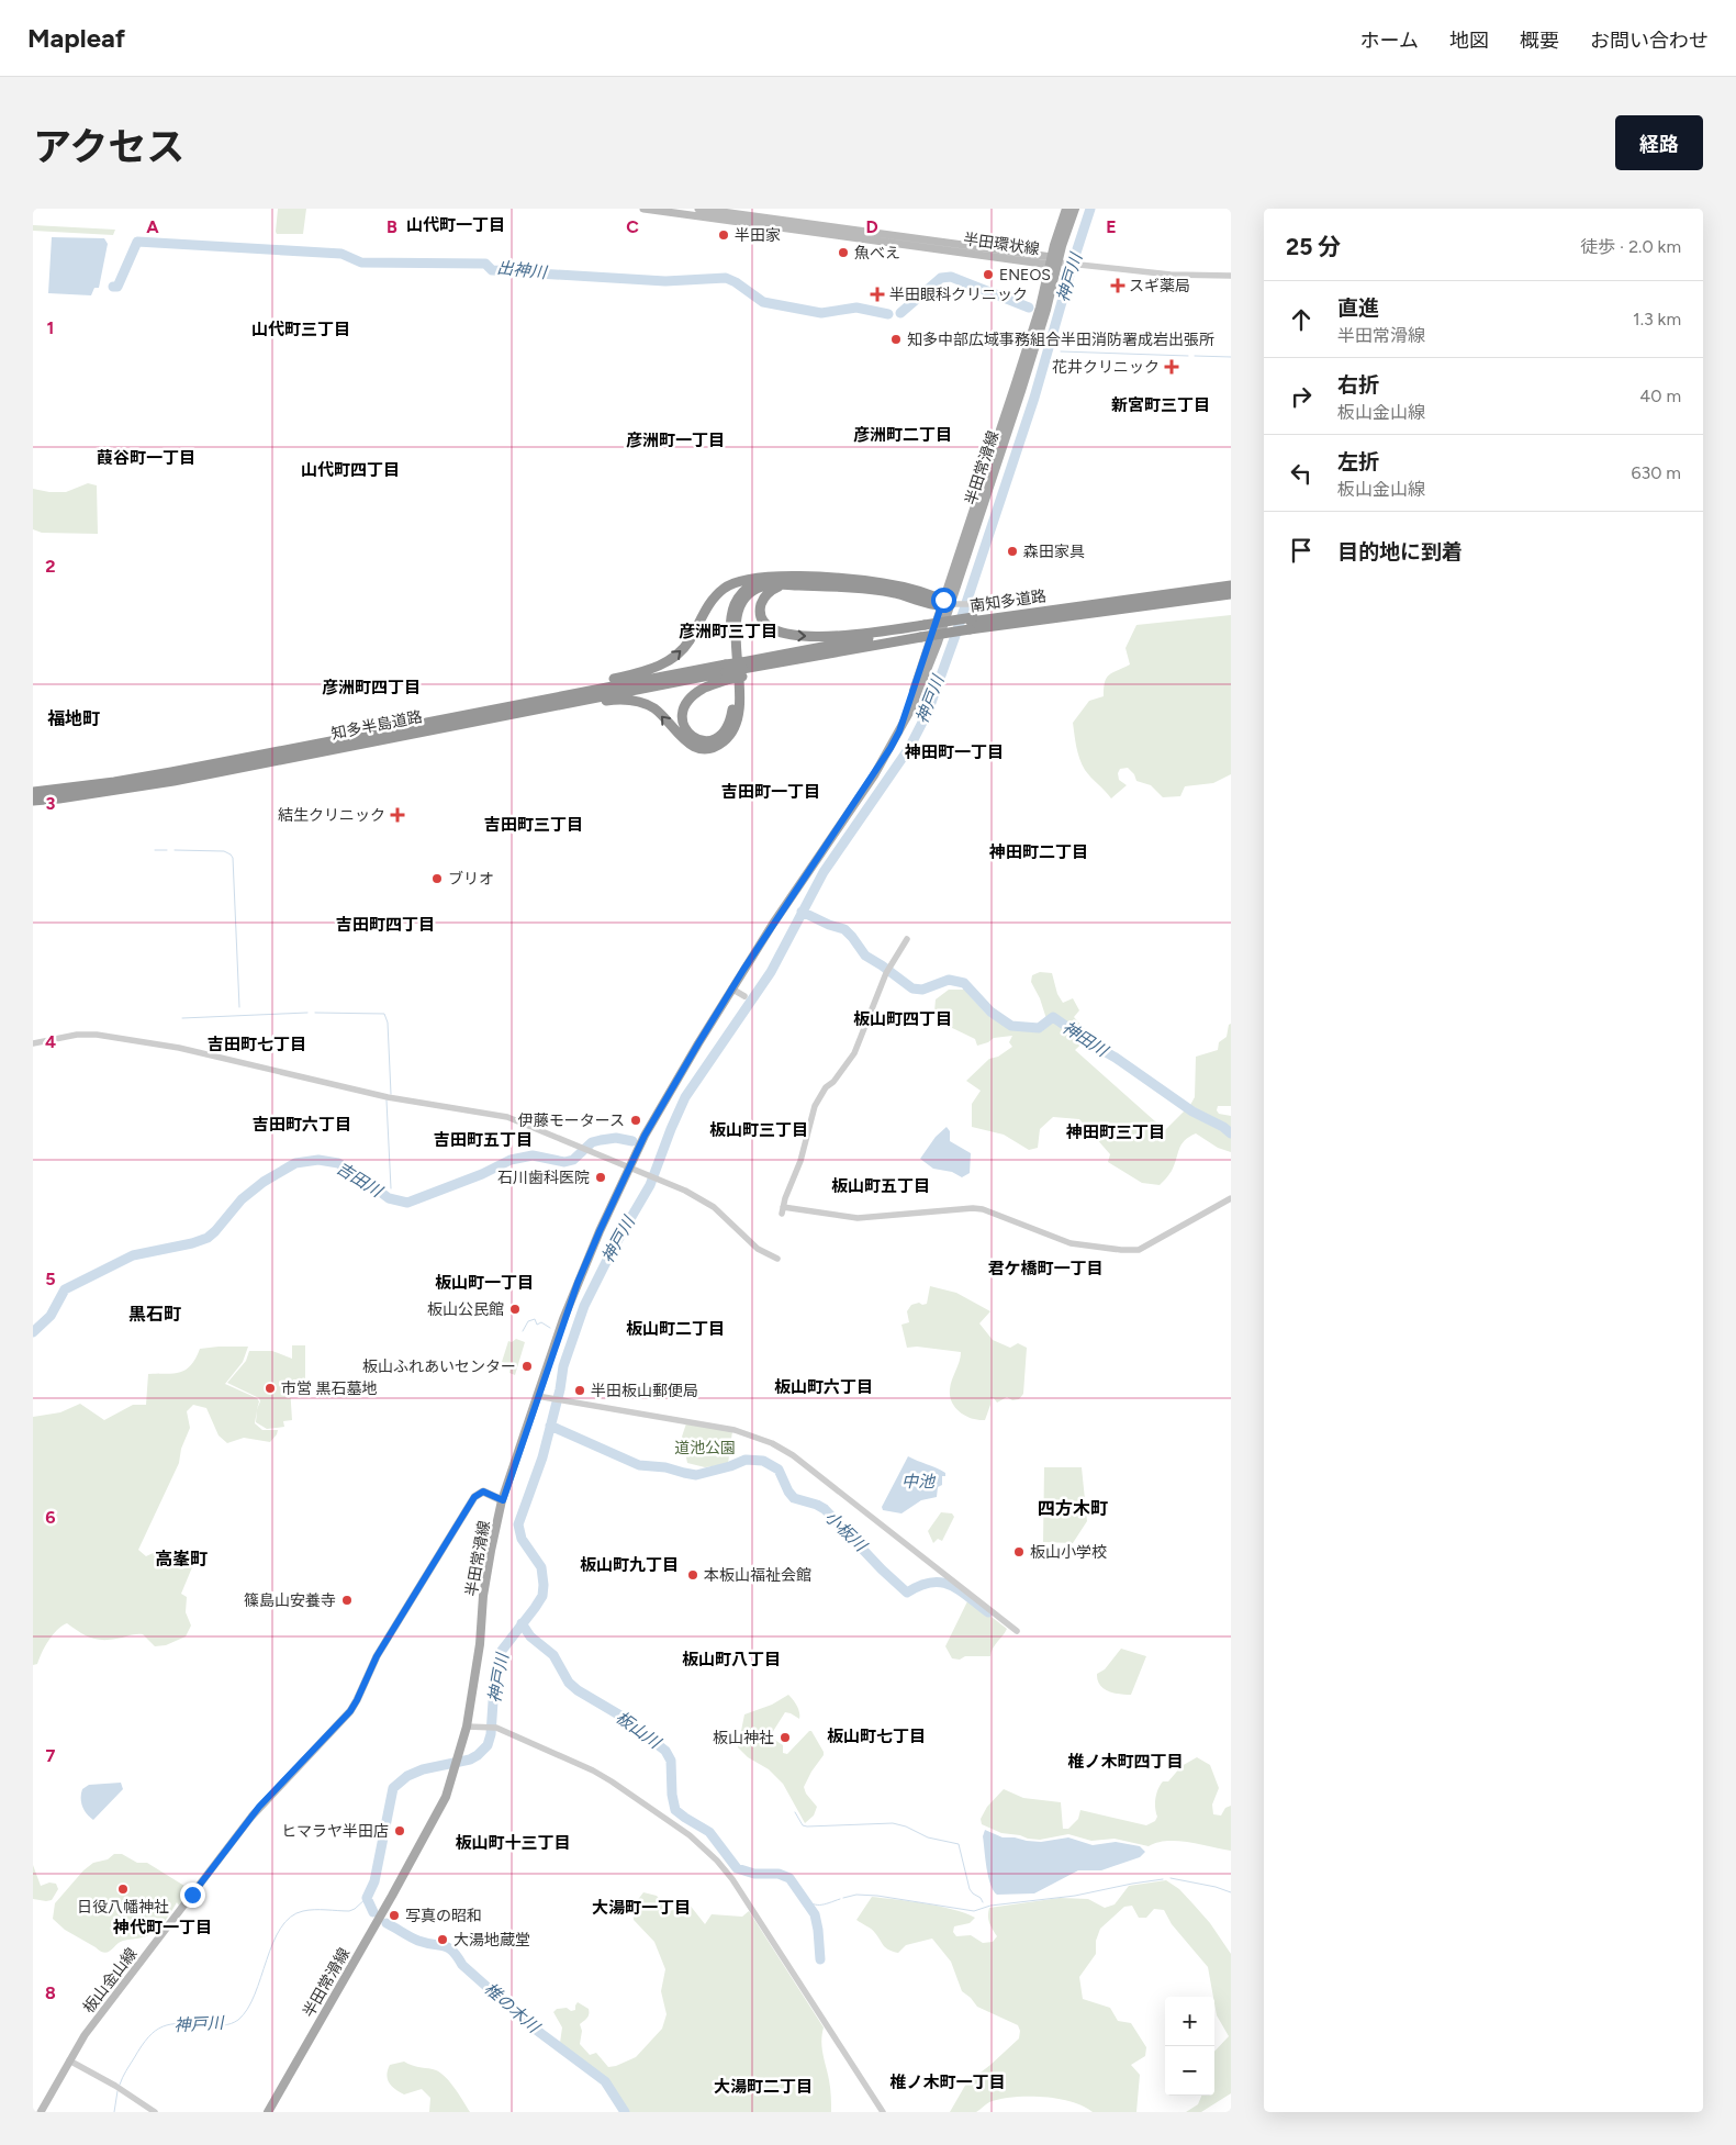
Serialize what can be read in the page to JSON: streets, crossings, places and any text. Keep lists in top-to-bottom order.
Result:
{
  "streets": {
    "highway": ["南知多道路", "知多半島道路"],
    "main road": ["半田環状線", "半田常滑線", "板山金山線"]
  },
  "crossings": [
    ["半田環状線", "半田常滑線"],
    ["半田常滑線", "板山金山線"],
    ["南知多道路", "知多半島道路"]
  ],
  "districts": [
    "山代町一丁目",
    "山代町三丁目",
    "新宮町三丁目",
    "彦洲町二丁目",
    "彦洲町一丁目",
    "葭谷町一丁目",
    "山代町四丁目",
    "彦洲町三丁目",
    "彦洲町四丁目",
    "福地町",
    "神田町一丁目",
    "吉田町一丁目",
    "吉田町三丁目",
    "神田町二丁目",
    "吉田町四丁目",
    "板山町四丁目",
    "吉田町七丁目",
    "吉田町六丁目",
    "板山町三丁目",
    "神田町三丁目",
    "吉田町五丁目",
    "板山町五丁目",
    "君ケ橋町一丁目",
    "板山町一丁目",
    "黒石町",
    "板山町二丁目",
    "板山町六丁目",
    "四方木町",
    "高峯町",
    "板山町九丁目",
    "板山町八丁目",
    "板山町七丁目",
    "椎ノ木町四丁目",
    "板山町十三丁目",
    "大湯町一丁目",
    "神代町一丁目",
    "椎ノ木町一丁目",
    "大湯町二丁目"
  ],
  "water": [
    "出神川",
    "神戸川",
    "神田川",
    "吉田川",
    "中池",
    "小板川",
    "板山川",
    "椎の木川"
  ],
  "parks": ["道池公園"],
  "places": {
    "other": [
      "半田家",
      "魚べえ",
      "ENEOS",
      "知多中部広域事務組合半田消防署成岩出張所",
      "森田家具",
      "ブリオ",
      "伊藤モータース",
      "石川歯科医院",
      "板山公民館",
      "板山ふれあいセンター",
      "市営 黒石墓地",
      "半田板山郵便局",
      "板山小学校",
      "本板山福祉会館",
      "篠島山安養寺",
      "板山神社",
      "ヒマラヤ半田店",
      "日役八幡神社",
      "写真の昭和",
      "大湯地蔵堂"
    ],
    "health": [
      "スギ薬局",
      "半田眼科クリニック",
      "花井クリニック",
      "結生クリニック"
    ]
  },
  "page": {
    "header": "Mapleaf",
    "nav": [
      "ホーム",
      "地図",
      "概要",
      "お問い合わせ"
    ],
    "title": "アクセス",
    "buttons": "経路",
    "heading": ["25 分", "徒歩 · 2.0 km"],
    "list": [
      ["直進", "半田常滑線", "1.3 km"],
      ["右折", "板山金山線", "40 m"],
      ["左折", "板山金山線", "630 m"],
      "目的地に到着"
    ],
    "map_buttons": ["+", "−"]
  },
  "grid": {
    "columns": [
      "A",
      "B",
      "C",
      "D",
      "E"
    ],
    "rows": [
      "1",
      "2",
      "3",
      "4",
      "5",
      "6",
      "7",
      "8"
    ]
  }
}
